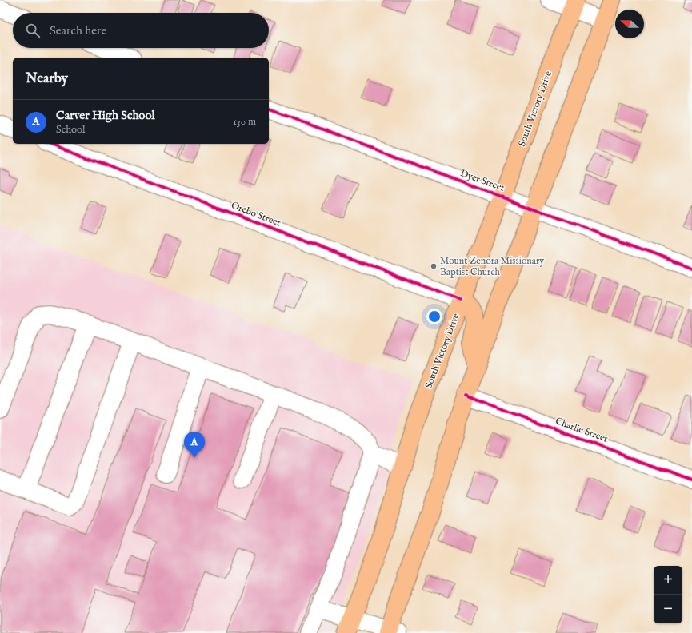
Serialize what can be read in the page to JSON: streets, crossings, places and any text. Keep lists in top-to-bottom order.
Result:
{
  "streets": {
    "main road": ["South Victory Drive"],
    "street": ["Dyer Street", "Orebo Street", "Charlie Street"]
  },
  "crossings": [
    ["South Victory Drive", "Dyer Street"],
    ["South Victory Drive", "Orebo Street"]
  ],
  "places": ["Mount Zenora Missionary Baptist Church"],
  "north": "left",
  "page": {
    "search": "Search here",
    "heading": "Nearby",
    "list": [
      {
        "mark": "A",
        "name": "Carver High School",
        "note": "School",
        "value": "130 m"
      }
    ],
    "pins": "A",
    "map_buttons": ["+", "−"]
  }
}
